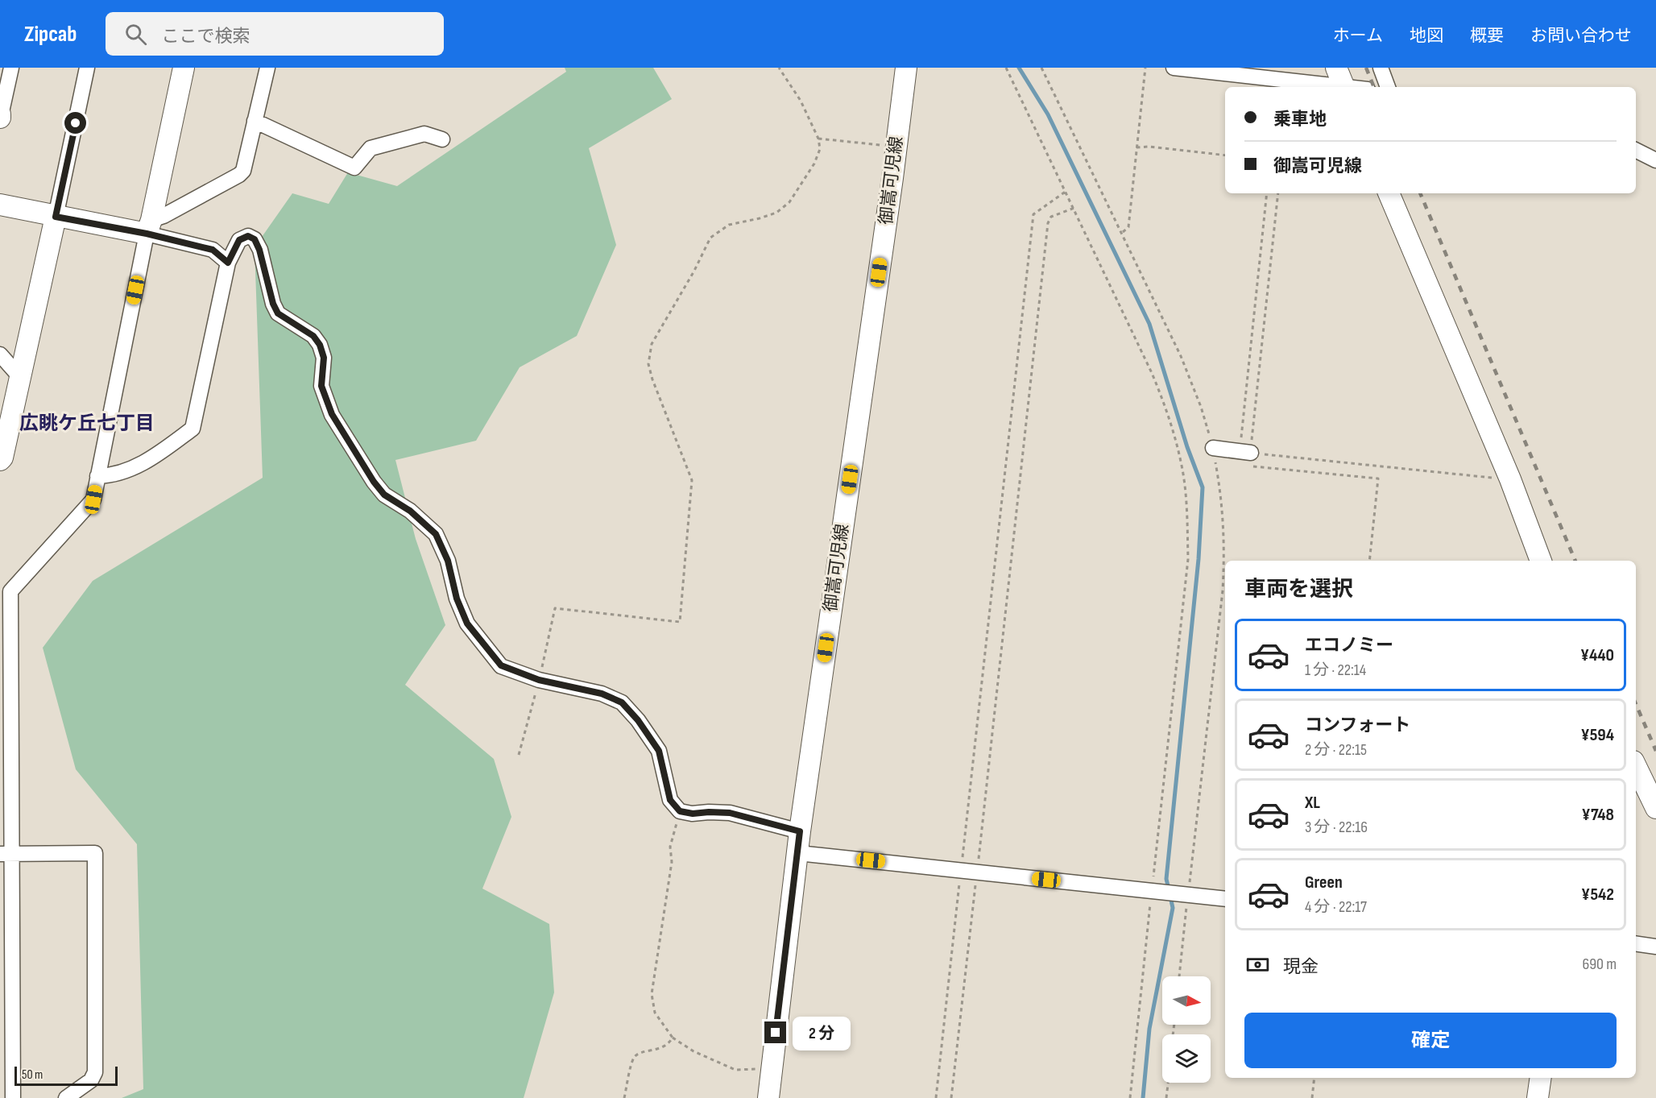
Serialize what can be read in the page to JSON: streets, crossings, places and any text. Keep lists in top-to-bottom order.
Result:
{
  "streets": {
    "main road": ["御嵩可児線"]
  },
  "districts": ["広眺ケ丘七丁目"],
  "scale_bar": "50 m",
  "north": "right",
  "page": {
    "header": "Zipcab",
    "search": "ここで検索",
    "nav": [
      "ホーム",
      "地図",
      "概要",
      "お問い合わせ"
    ],
    "banner": ["乗車地", "御嵩可児線"],
    "heading": "車両を選択",
    "list": [
      {
        "name": "エコノミー",
        "note": "1 分 · 22:14",
        "value": "¥440"
      },
      {
        "name": "コンフォート",
        "note": "2 分 · 22:15",
        "value": "¥594"
      },
      {
        "name": "XL",
        "note": "3 分 · 22:16",
        "value": "¥748"
      },
      {
        "name": "Green",
        "note": "4 分 · 22:17",
        "value": "¥542"
      }
    ],
    "pay": ["現金", "690 m"],
    "buttons": "確定",
    "bubble": "2 分",
    "scale": "50 m"
  }
}
